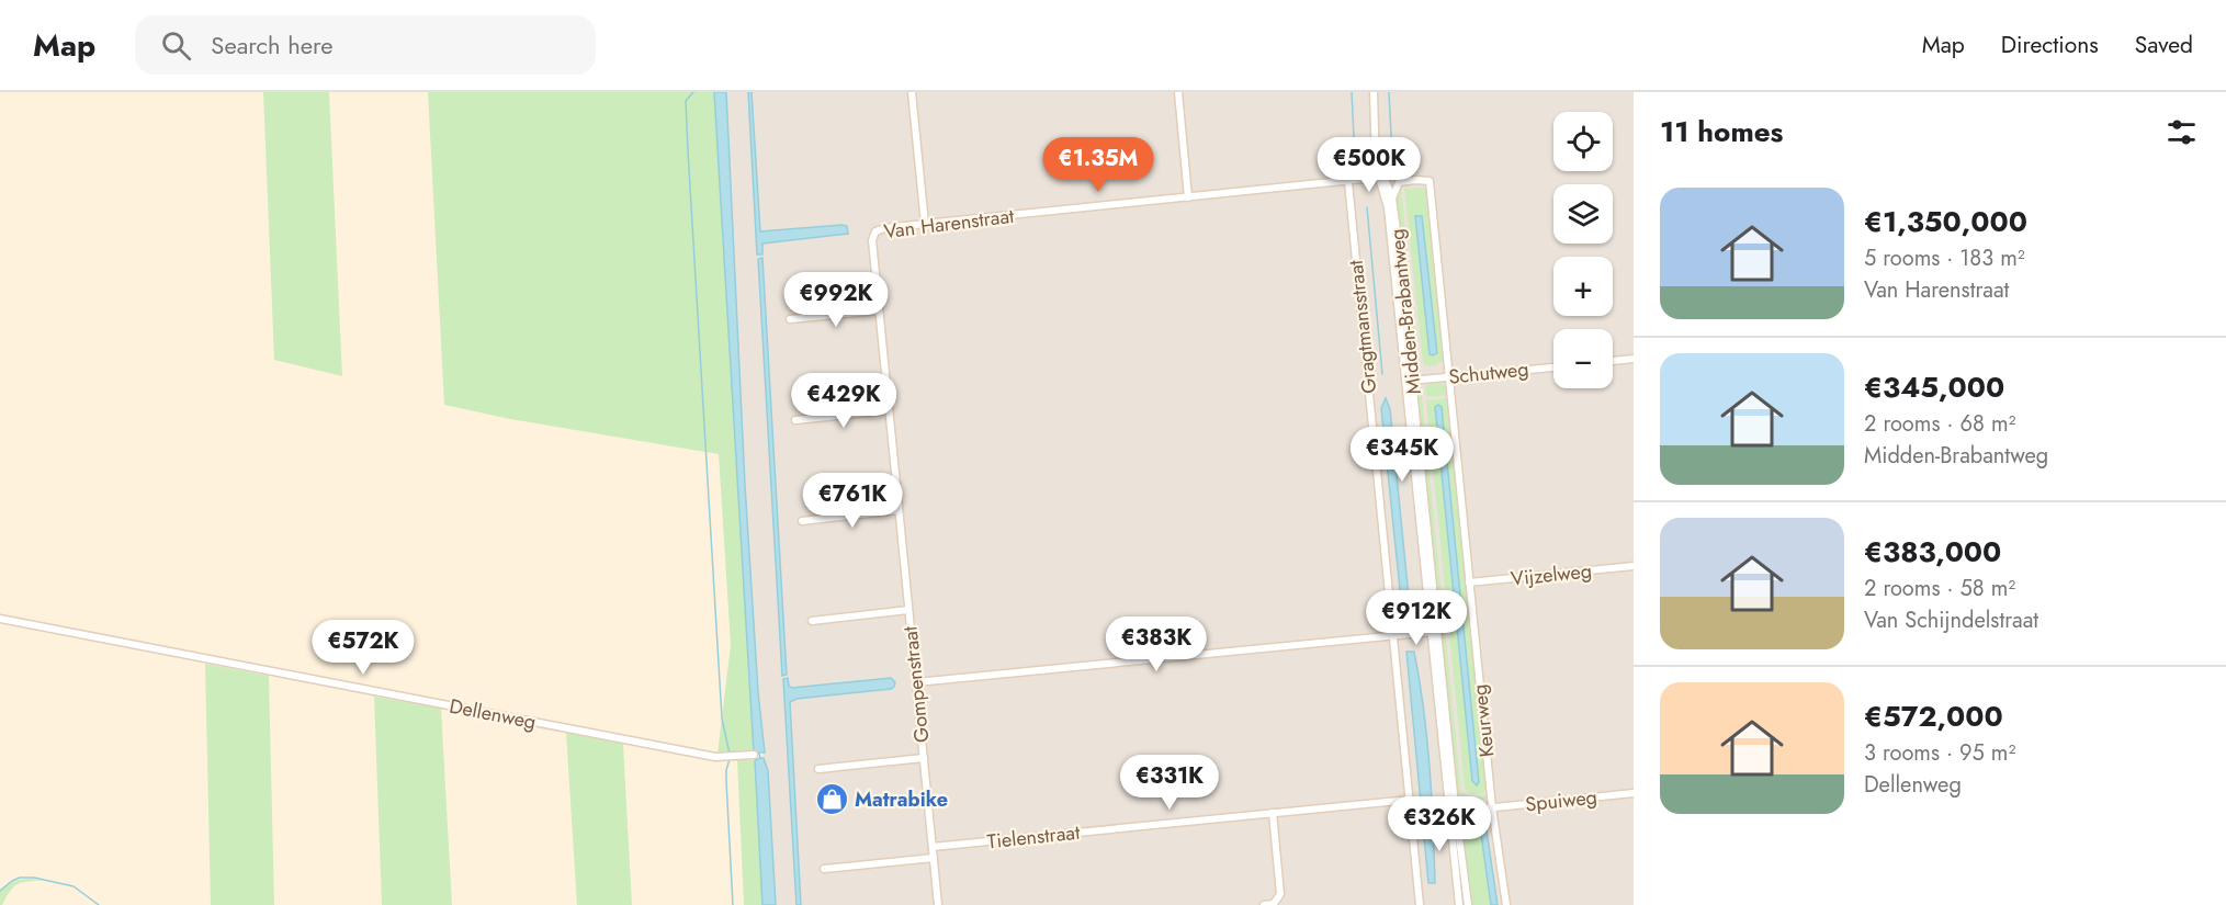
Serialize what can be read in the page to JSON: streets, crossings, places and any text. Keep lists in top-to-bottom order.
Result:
{
  "streets": {
    "street": [
      "Van Harenstraat",
      "Midden-Brabantweg",
      "Gragtmansstraat",
      "Schutweg",
      "Vijzelweg",
      "Gompenstraat",
      "Dellenweg",
      "Keurweg",
      "Spuiweg",
      "Tielenstraat"
    ]
  },
  "crossings": [
    ["Van Harenstraat", "Midden-Brabantweg"],
    ["Van Harenstraat", "Gragtmansstraat"],
    ["Van Harenstraat", "Gompenstraat"],
    ["Midden-Brabantweg", "Schutweg"],
    ["Midden-Brabantweg", "Keurweg"],
    ["Midden-Brabantweg", "Spuiweg"],
    ["Gragtmansstraat", "Tielenstraat"],
    ["Schutweg", "Keurweg"],
    ["Vijzelweg", "Keurweg"],
    ["Gompenstraat", "Tielenstraat"],
    ["Keurweg", "Spuiweg"]
  ],
  "places": {
    "shop": ["Matrabike"]
  },
  "page": {
    "header": "Map",
    "search": "Search here",
    "nav": ["Map", "Directions", "Saved"],
    "heading": "11 homes",
    "map_buttons": ["+", "−"],
    "price": [
      "€1.35M",
      "€500K",
      "€992K",
      "€429K",
      "€345K",
      "€761K",
      "€912K",
      "€383K",
      "€572K",
      "€331K",
      "€326K"
    ],
    "list": [
      {
        "name": "€1,350,000",
        "note": "5 rooms · 183 m² · Van Harenstraat"
      },
      {
        "name": "€345,000",
        "note": "2 rooms · 68 m² · Midden-Brabantweg"
      },
      {
        "name": "€383,000",
        "note": "2 rooms · 58 m² · Van Schijndelstraat"
      },
      {
        "name": "€572,000",
        "note": "3 rooms · 95 m² · Dellenweg"
      }
    ]
  }
}
